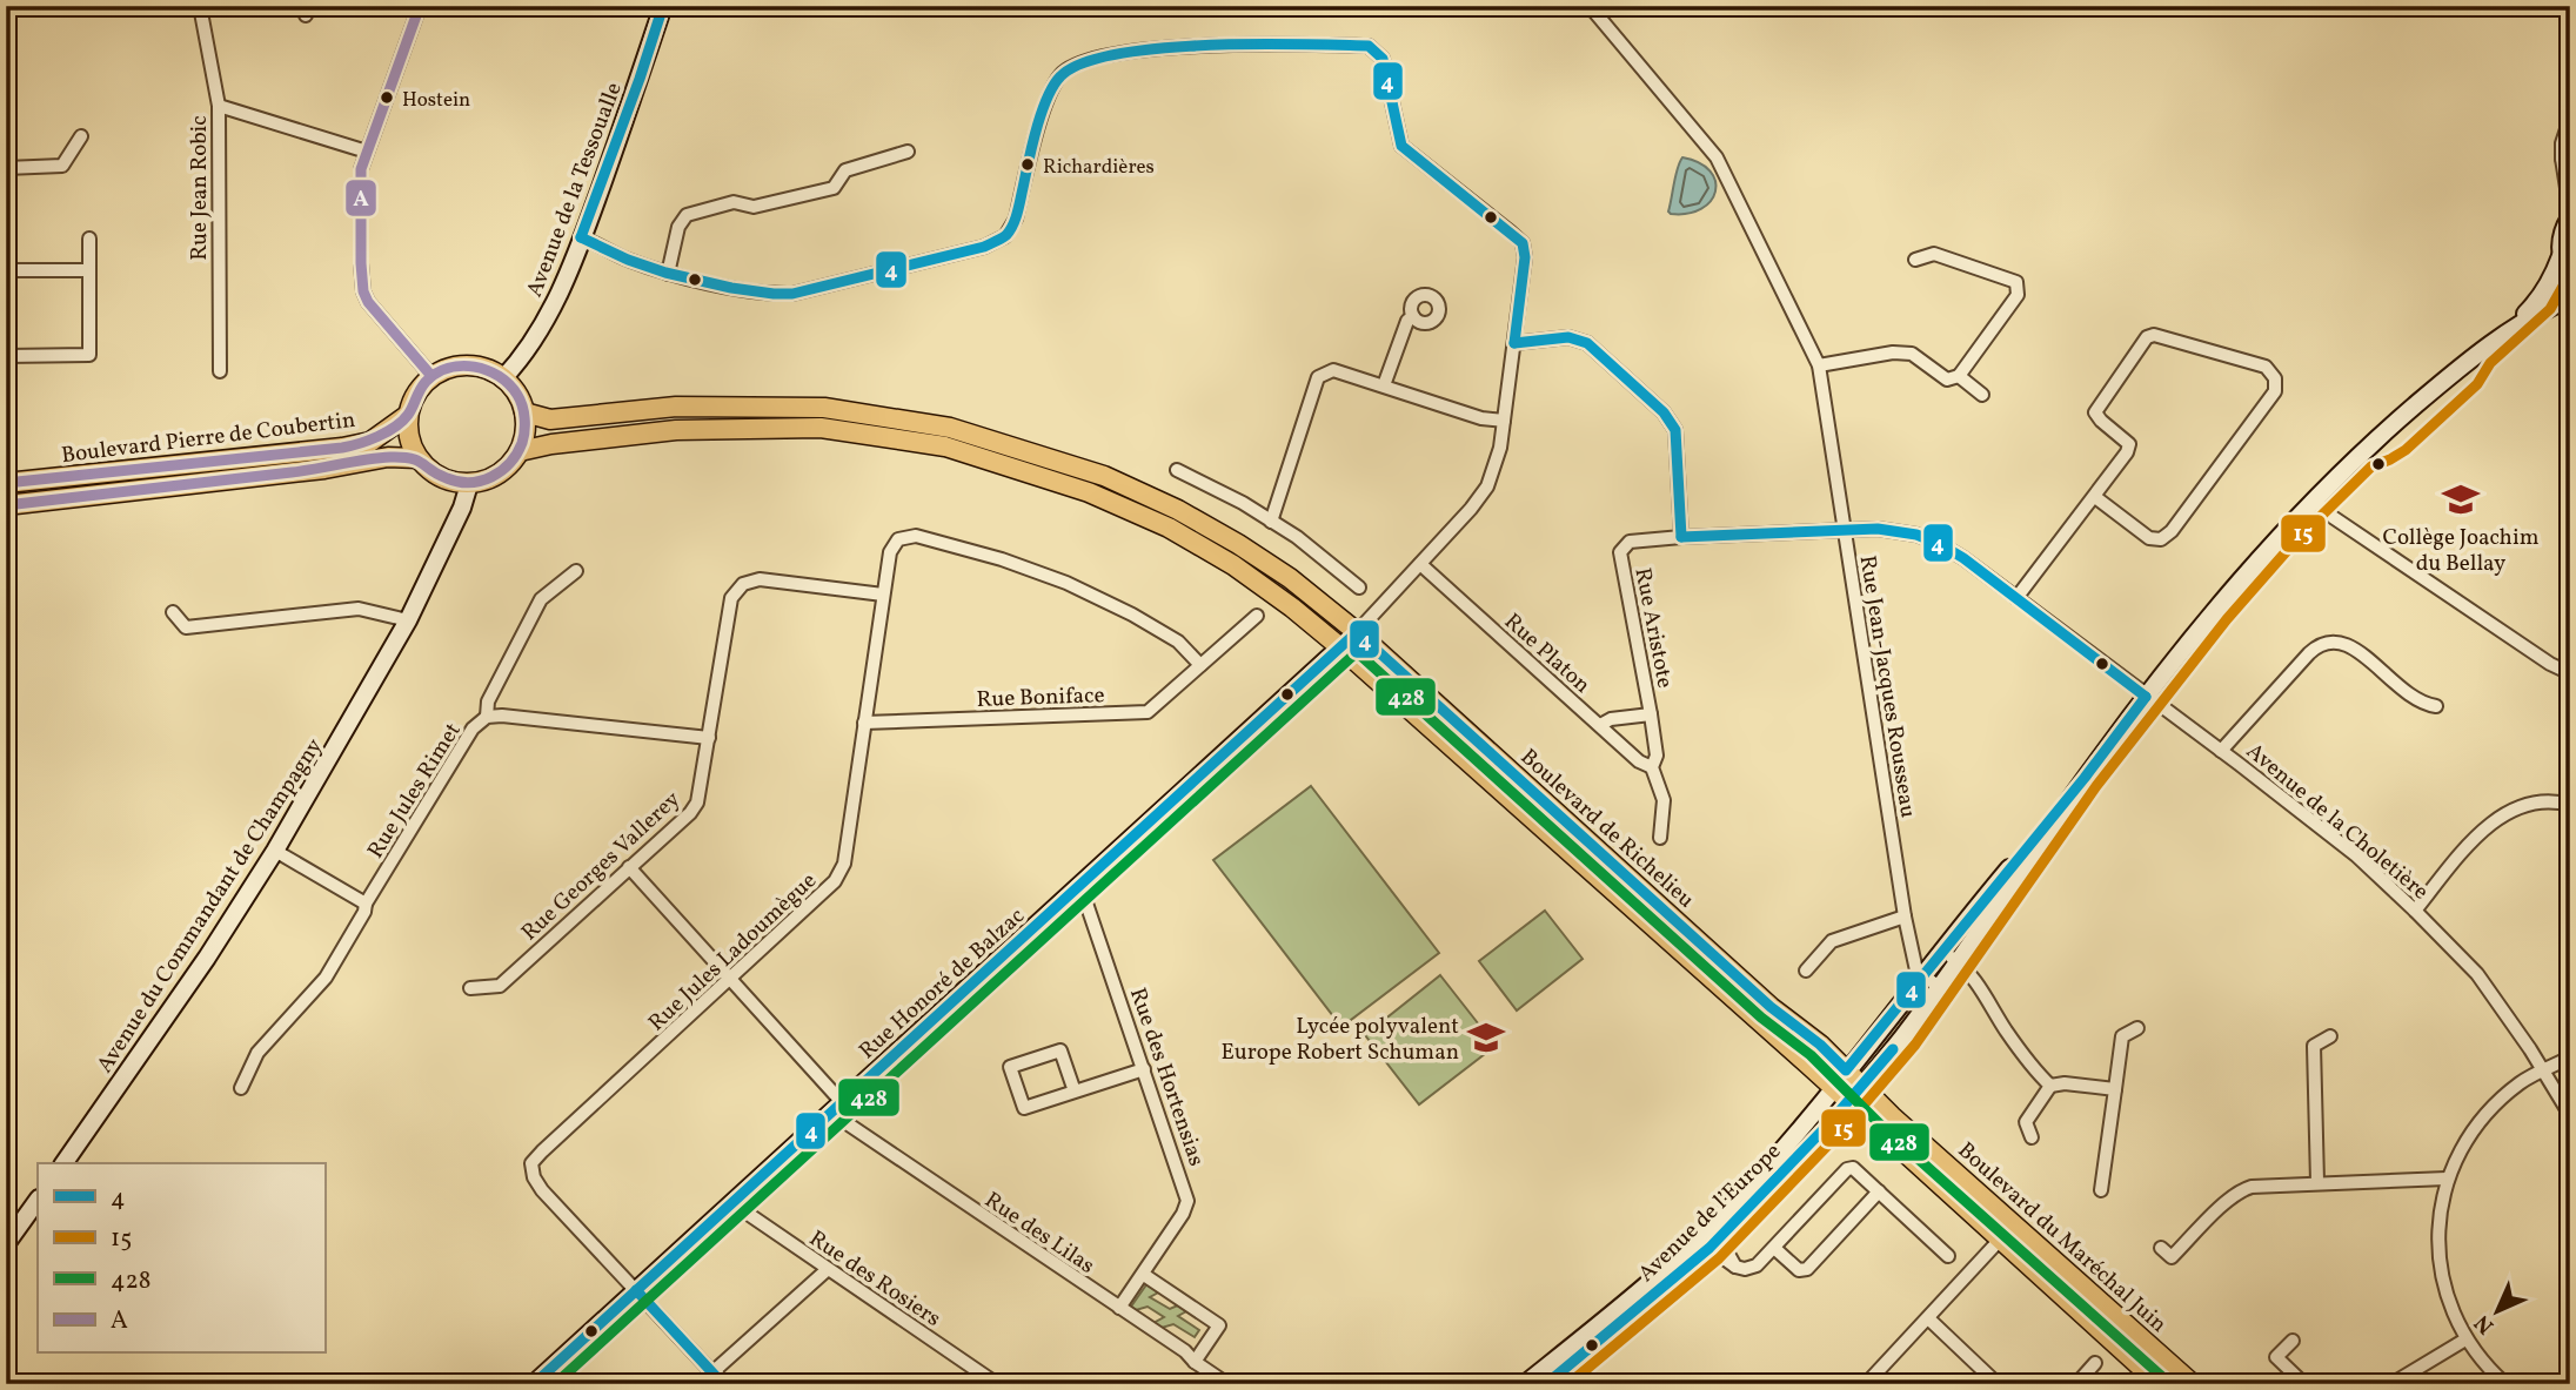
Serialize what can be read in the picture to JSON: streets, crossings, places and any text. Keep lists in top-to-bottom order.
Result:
{
  "streets": {
    "main road": [
      "Avenue de la Tessoualle",
      "Boulevard Pierre de Coubertin",
      "Boulevard de Richelieu",
      "Avenue du Commandant de Champagny",
      "Rue Honoré de Balzac",
      "Avenue de l’Europe",
      "Boulevard du Maréchal Juin"
    ],
    "street": [
      "Rue Jean Robic",
      "Rue Aristote",
      "Rue Platon",
      "Rue Jean-Jacques Rousseau",
      "Rue Boniface",
      "Rue Jules Rimet",
      "Avenue de la Choletière",
      "Rue Georges Vallerey",
      "Rue Jules Ladoumègue",
      "Rue des Hortensias",
      "Rue des Lilas",
      "Rue des Rosiers"
    ]
  },
  "crossings": [
    ["Avenue de la Tessoualle", "Boulevard Pierre de Coubertin"],
    ["Avenue de la Tessoualle", "Boulevard de Richelieu"],
    ["Avenue de la Tessoualle", "Avenue du Commandant de Champagny"],
    ["Boulevard Pierre de Coubertin", "Boulevard de Richelieu"],
    ["Boulevard Pierre de Coubertin", "Avenue du Commandant de Champagny"],
    ["Rue Aristote", "Rue Platon"],
    ["Rue Aristote", "Rue Jean-Jacques Rousseau"],
    ["Rue Aristote", "Avenue de la Choletière"],
    ["Rue Boniface", "Rue Jules Ladoumègue"],
    ["Rue Jules Rimet", "Rue Georges Vallerey"],
    ["Boulevard de Richelieu", "Avenue du Commandant de Champagny"],
    ["Boulevard de Richelieu", "Rue Honoré de Balzac"],
    ["Boulevard de Richelieu", "Avenue de l’Europe"],
    ["Boulevard de Richelieu", "Boulevard du Maréchal Juin"],
    ["Rue Georges Vallerey", "Rue Jules Ladoumègue"],
    ["Rue Georges Vallerey", "Rue des Lilas"],
    ["Rue Jules Ladoumègue", "Rue Honoré de Balzac"],
    ["Rue Jules Ladoumègue", "Rue des Lilas"],
    ["Rue Honoré de Balzac", "Rue des Hortensias"],
    ["Rue Honoré de Balzac", "Rue des Lilas"],
    ["Rue Honoré de Balzac", "Rue des Rosiers"],
    ["Rue des Hortensias", "Rue des Lilas"],
    ["Avenue de l’Europe", "Boulevard du Maréchal Juin"]
  ],
  "places": {
    "other": ["Hostein", "Richardières"],
    "school or university": ["Collège Joachim du Bellay", "Lycée polyvalent Europe Robert Schuman"]
  },
  "lines": [
    "transit line 4",
    "transit line A",
    "transit line 15",
    "transit line 428"
  ],
  "legend": [
    "4",
    "15",
    "428",
    "A"
  ],
  "north": "bottom left"
}
